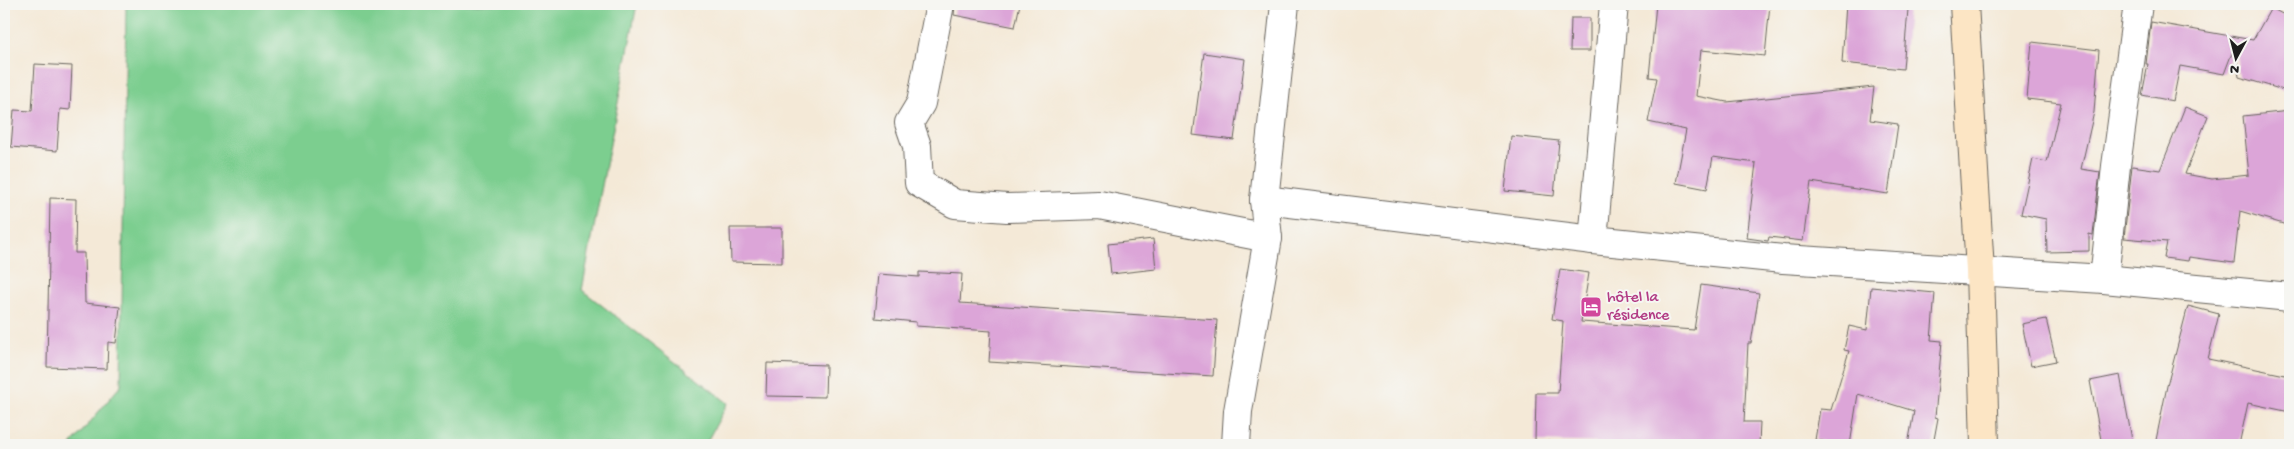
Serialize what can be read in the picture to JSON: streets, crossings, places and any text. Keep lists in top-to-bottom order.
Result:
{
  "places": {
    "hotel": ["hôtel la résidence"]
  },
  "north": "bottom"
}
